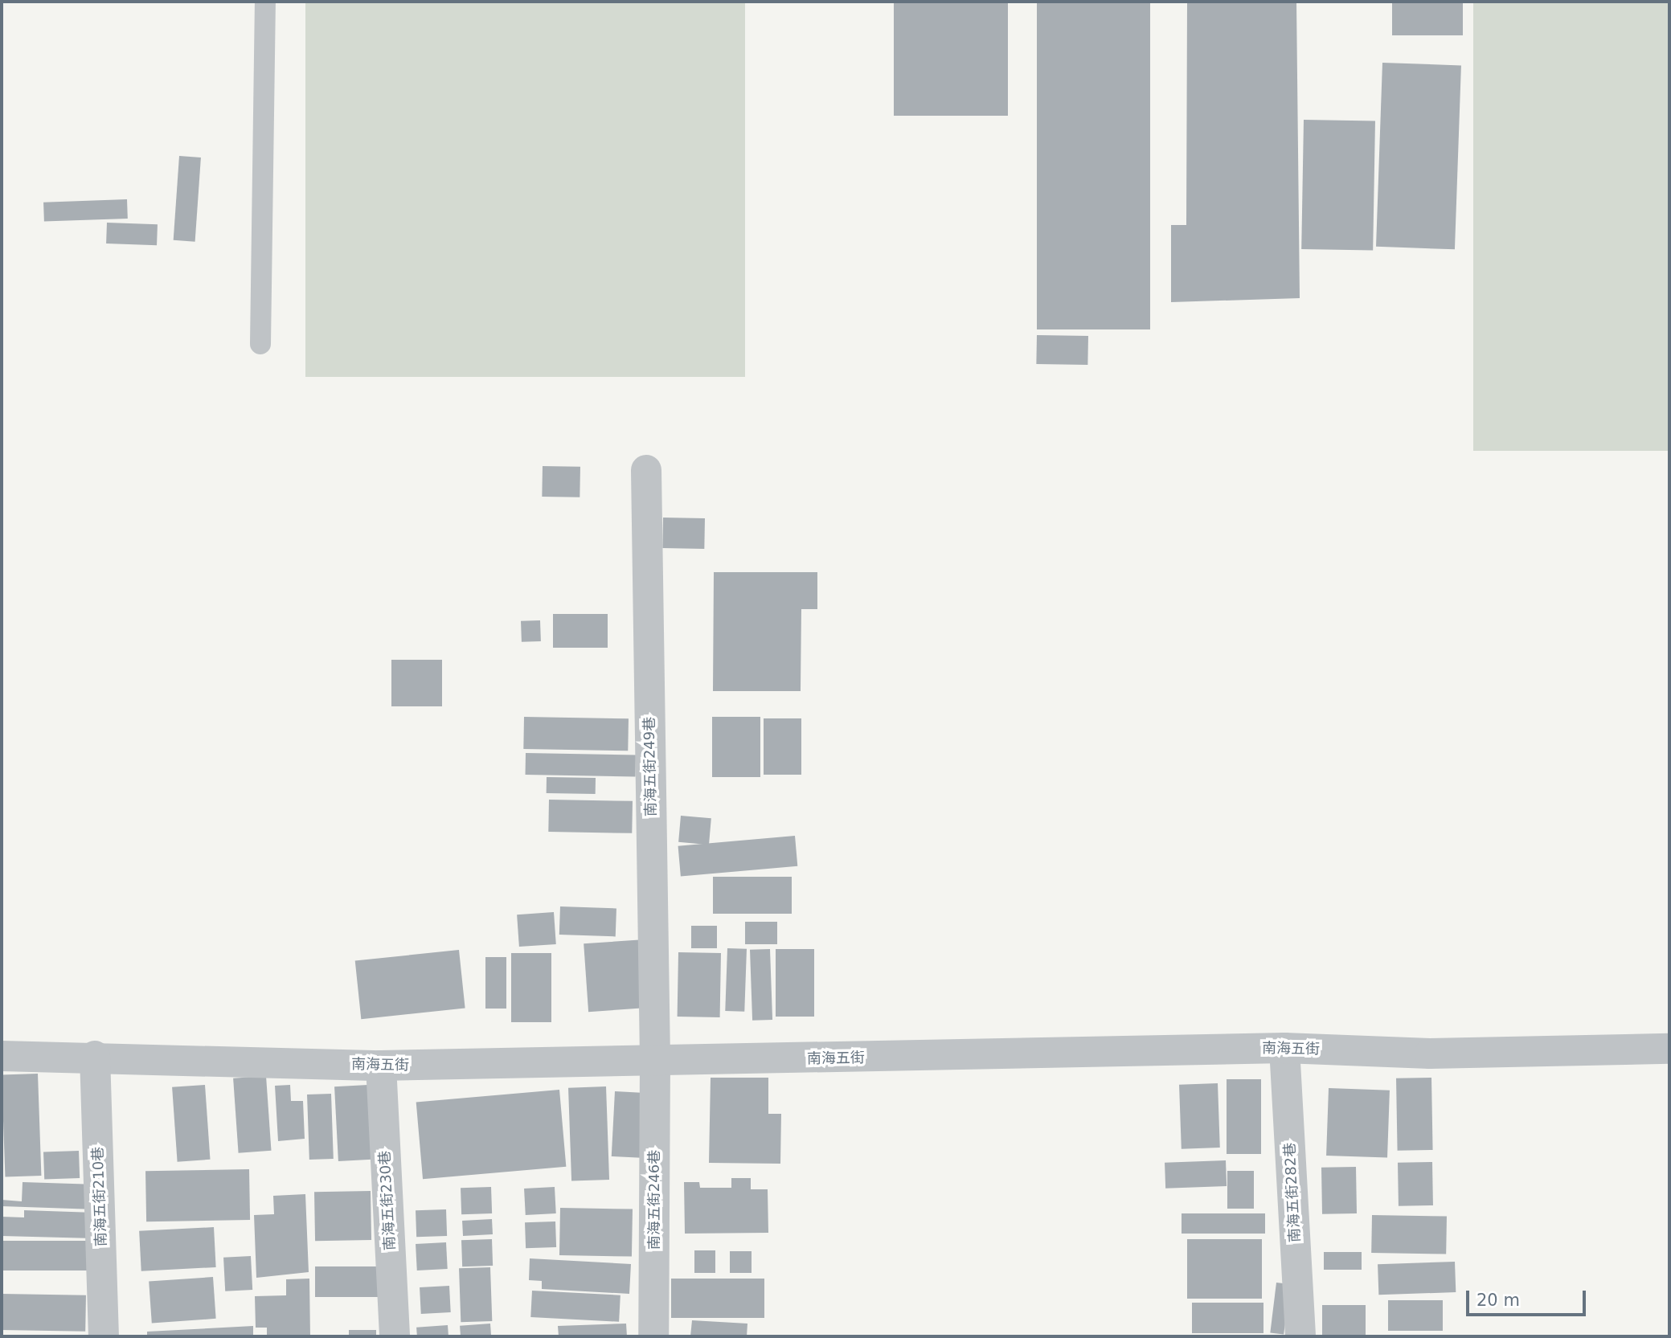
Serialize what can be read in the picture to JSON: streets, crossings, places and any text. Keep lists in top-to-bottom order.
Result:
{
  "streets": {
    "street": [
      "南海五街249巷",
      "南海五街",
      "南海五街282巷",
      "南海五街210巷",
      "南海五街246巷",
      "南海五街230巷"
    ]
  },
  "crossings": [
    ["南海五街249巷", "南海五街"],
    ["南海五街249巷", "南海五街246巷"],
    ["南海五街", "南海五街282巷"],
    ["南海五街", "南海五街210巷"],
    ["南海五街", "南海五街246巷"],
    ["南海五街", "南海五街230巷"]
  ],
  "scale_bar": "20 m"
}
